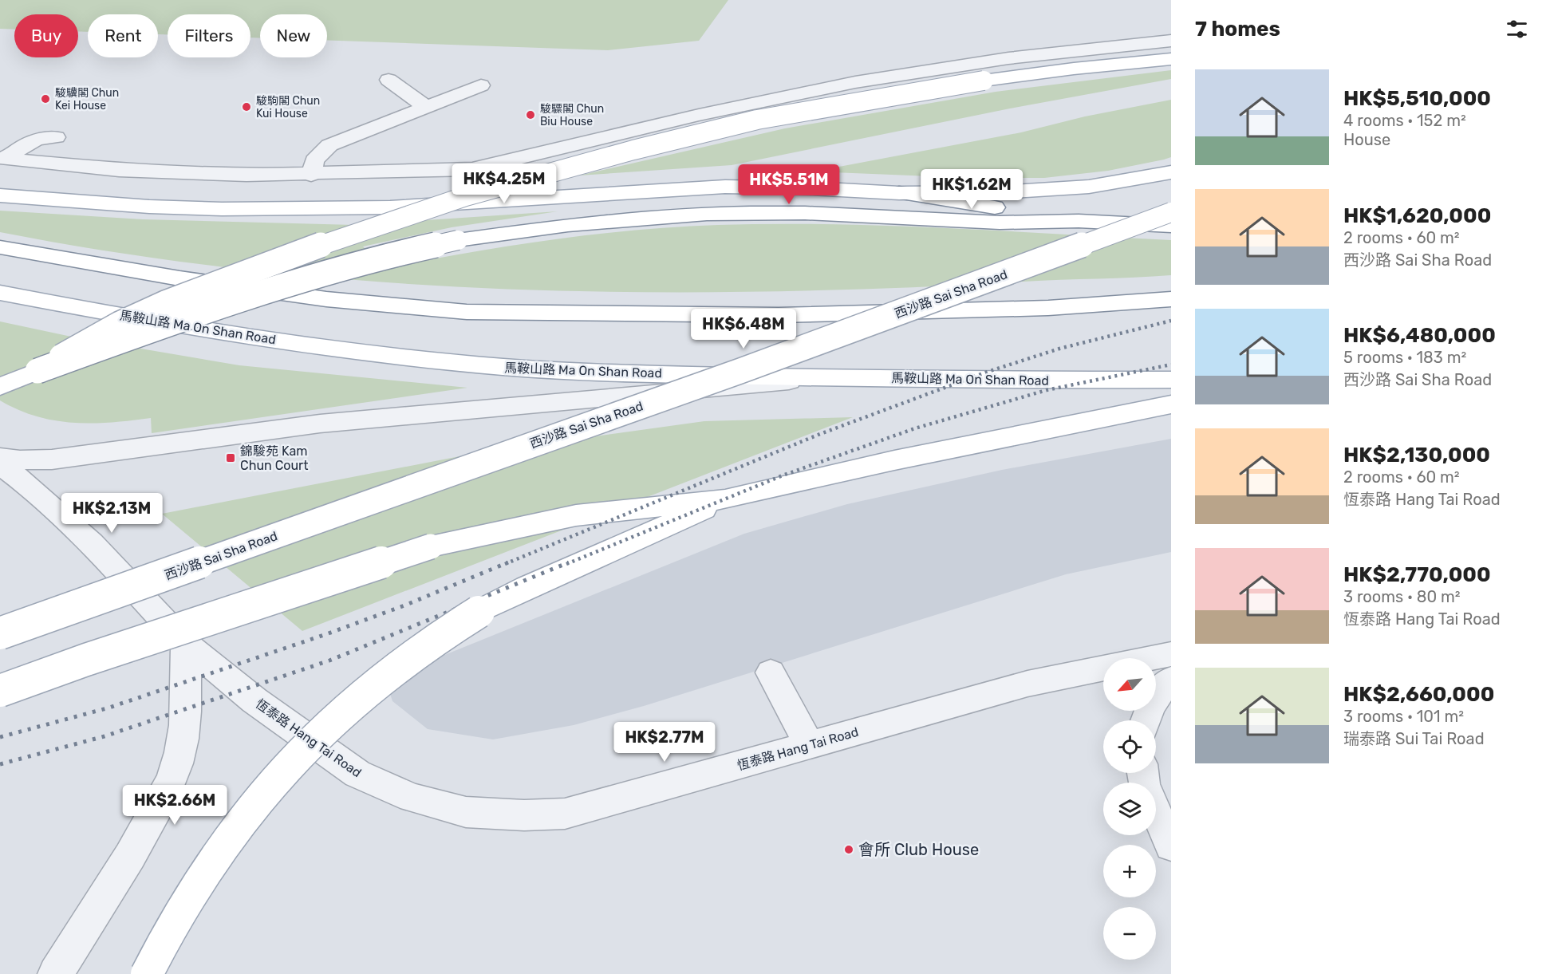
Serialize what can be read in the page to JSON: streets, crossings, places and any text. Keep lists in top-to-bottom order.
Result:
{
  "streets": {
    "main road": ["西沙路 Sai Sha Road", "馬鞍山路 Ma On Shan Road"],
    "street": ["恆泰路 Hang Tai Road"]
  },
  "places": {
    "other": [
      "駿驥閣 Chun Kei House",
      "駿駒閣 Chun Kui House",
      "駿驃閣 Chun Biu House",
      "會所 Club House"
    ],
    "transit": ["錦駿苑 Kam Chun Court"]
  },
  "north": "bottom left",
  "page": {
    "heading": "7 homes",
    "chip": [
      "Buy",
      "Rent",
      "Filters",
      "New"
    ],
    "list": [
      {
        "name": "HK$5,510,000",
        "note": "4 rooms · 152 m² · House"
      },
      {
        "name": "HK$1,620,000",
        "note": "2 rooms · 60 m² · 西沙路 Sai Sha Road"
      },
      {
        "name": "HK$6,480,000",
        "note": "5 rooms · 183 m² · 西沙路 Sai Sha Road"
      },
      {
        "name": "HK$2,130,000",
        "note": "2 rooms · 60 m² · 恆泰路 Hang Tai Road"
      },
      {
        "name": "HK$2,770,000",
        "note": "3 rooms · 80 m² · 恆泰路 Hang Tai Road"
      },
      {
        "name": "HK$2,660,000",
        "note": "3 rooms · 101 m² · 瑞泰路 Sui Tai Road"
      }
    ],
    "price": [
      "HK$4.25M",
      "HK$5.51M",
      "HK$1.62M",
      "HK$6.48M",
      "HK$2.13M",
      "HK$2.77M",
      "HK$2.66M"
    ],
    "map_buttons": ["+", "−"]
  }
}
